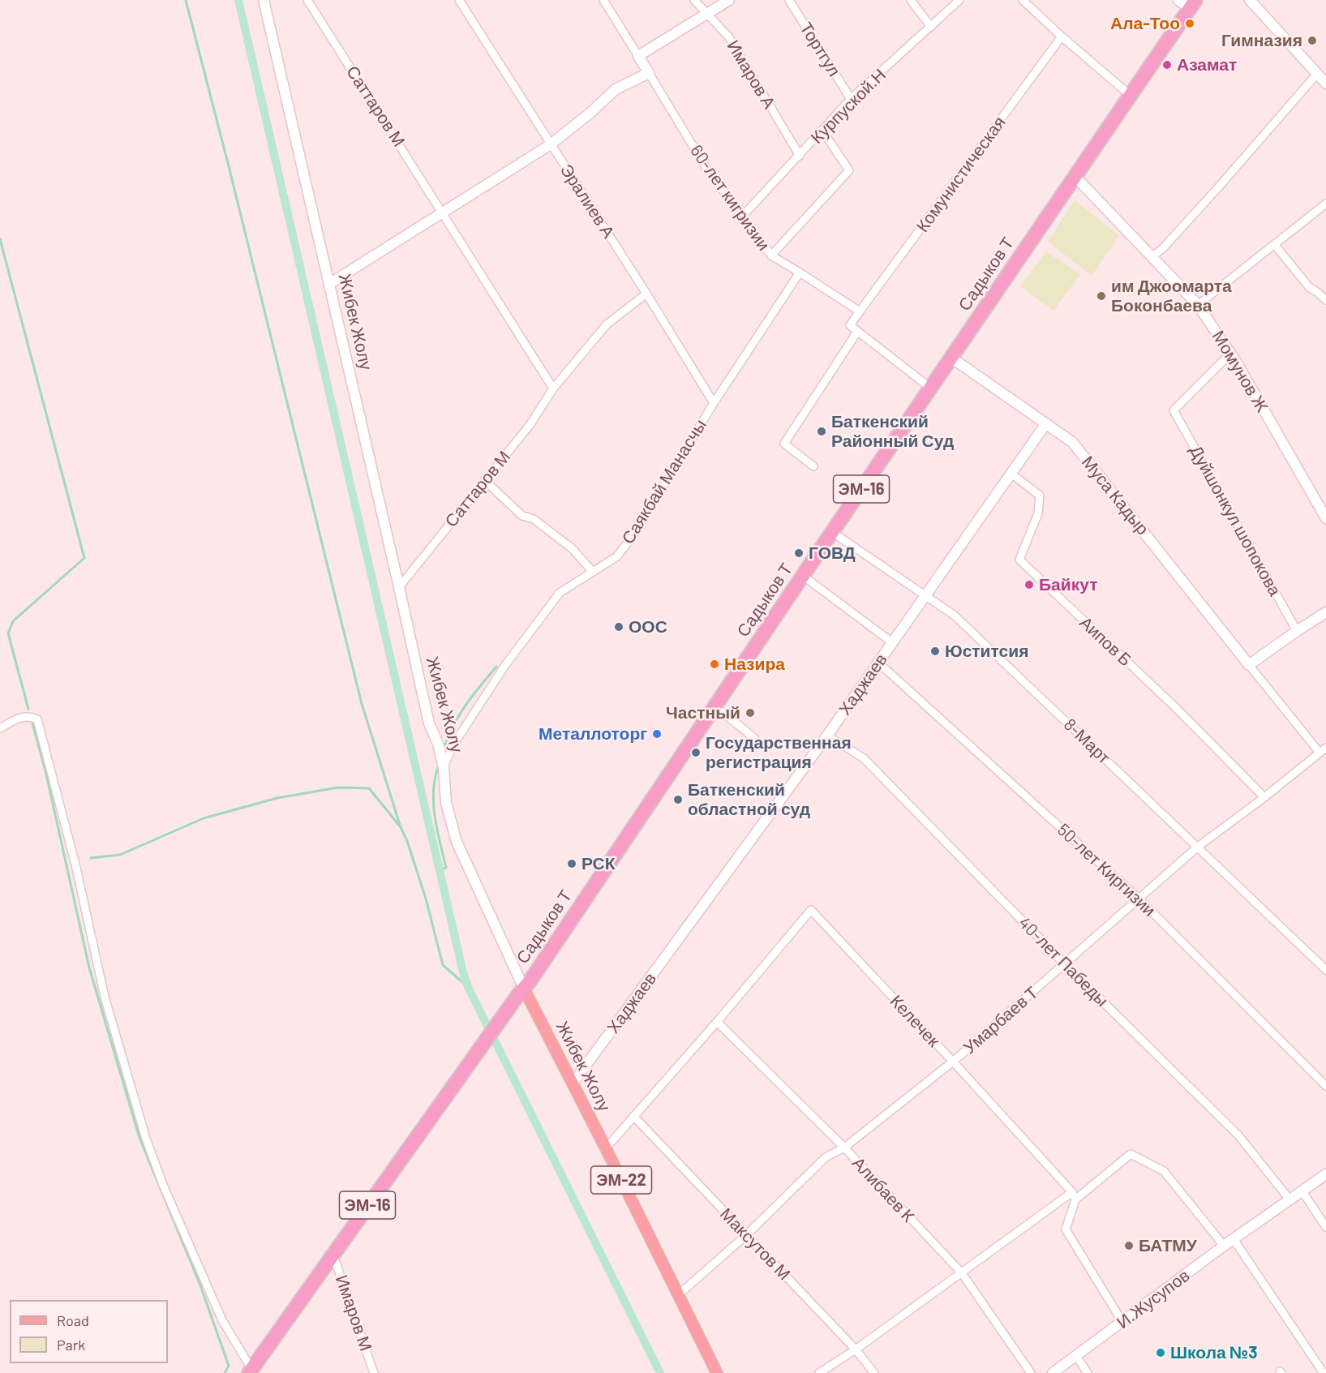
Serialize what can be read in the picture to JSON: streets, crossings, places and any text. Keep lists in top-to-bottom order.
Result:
{
  "streets": {
    "highway": ["Садыков Т", "ЭМ-16"],
    "main road": ["Жибек Жолу", "ЭМ-22"],
    "street": [
      "Тортгул",
      "Имаров А",
      "Саттаров М",
      "Курпуской.Н",
      "Комунистическая",
      "60-лет кигризии",
      "Эралиев А",
      "Момунов Ж",
      "Саякбай Манасчы",
      "Муса Кадыр",
      "Дуйшонкул шопокова",
      "Аипов Б",
      "Хаджаев",
      "8-Март",
      "50-лет Киргизии",
      "40-лет Пабеды",
      "Умарбаев Т",
      "Келечек",
      "Алибаев К",
      "Максутов М",
      "И.Жусупов",
      "Имаров М"
    ]
  },
  "crossings": [
    ["Тортгул", "Курпуской.Н"],
    ["Имаров А", "Курпуской.Н"],
    ["Саттаров М", "Эралиев А"],
    ["Саттаров М", "Жибек Жолу"],
    ["Курпуской.Н", "60-лет кигризии"],
    ["Комунистическая", "60-лет кигризии"],
    ["60-лет кигризии", "Саякбай Манасчы"],
    ["Эралиев А", "Саякбай Манасчы"],
    ["Садыков Т", "Жибек Жолу"],
    ["Садыков Т", "Момунов Ж"],
    ["Садыков Т", "ЭМ-16"],
    ["Садыков Т", "Муса Кадыр"],
    ["Садыков Т", "8-Март"],
    ["Жибек Жолу", "Саякбай Манасчы"],
    ["Жибек Жолу", "ЭМ-16"],
    ["Жибек Жолу", "Хаджаев"],
    ["Жибек Жолу", "Умарбаев Т"],
    ["Момунов Ж", "Дуйшонкул шопокова"],
    ["ЭМ-16", "Имаров М"],
    ["Муса Кадыр", "Хаджаев"],
    ["Аипов Б", "Хаджаев"],
    ["Аипов Б", "Умарбаев Т"],
    ["Хаджаев", "8-Март"],
    ["Хаджаев", "50-лет Киргизии"],
    ["Хаджаев", "40-лет Пабеды"],
    ["8-Март", "Умарбаев Т"],
    ["50-лет Киргизии", "Умарбаев Т"],
    ["40-лет Пабеды", "Умарбаев Т"],
    ["40-лет Пабеды", "И.Жусупов"],
    ["Умарбаев Т", "Келечек"],
    ["Умарбаев Т", "Алибаев К"],
    ["Умарбаев Т", "Максутов М"],
    ["Келечек", "Алибаев К"]
  ],
  "places": [
    "Ала-Тоо",
    "Гимназия",
    "Азамат",
    "им Джоомарта Боконбаева",
    "Баткенский Районный Суд",
    "ГОВД",
    "Байкут",
    "ООС",
    "Юститсия",
    "Назира",
    "Частный",
    "Металлоторг",
    "Государственная регистрация",
    "Баткенский областной суд",
    "РСК",
    "БАТМУ",
    "Школа №3"
  ],
  "legend": ["Road", "Park"]
}
